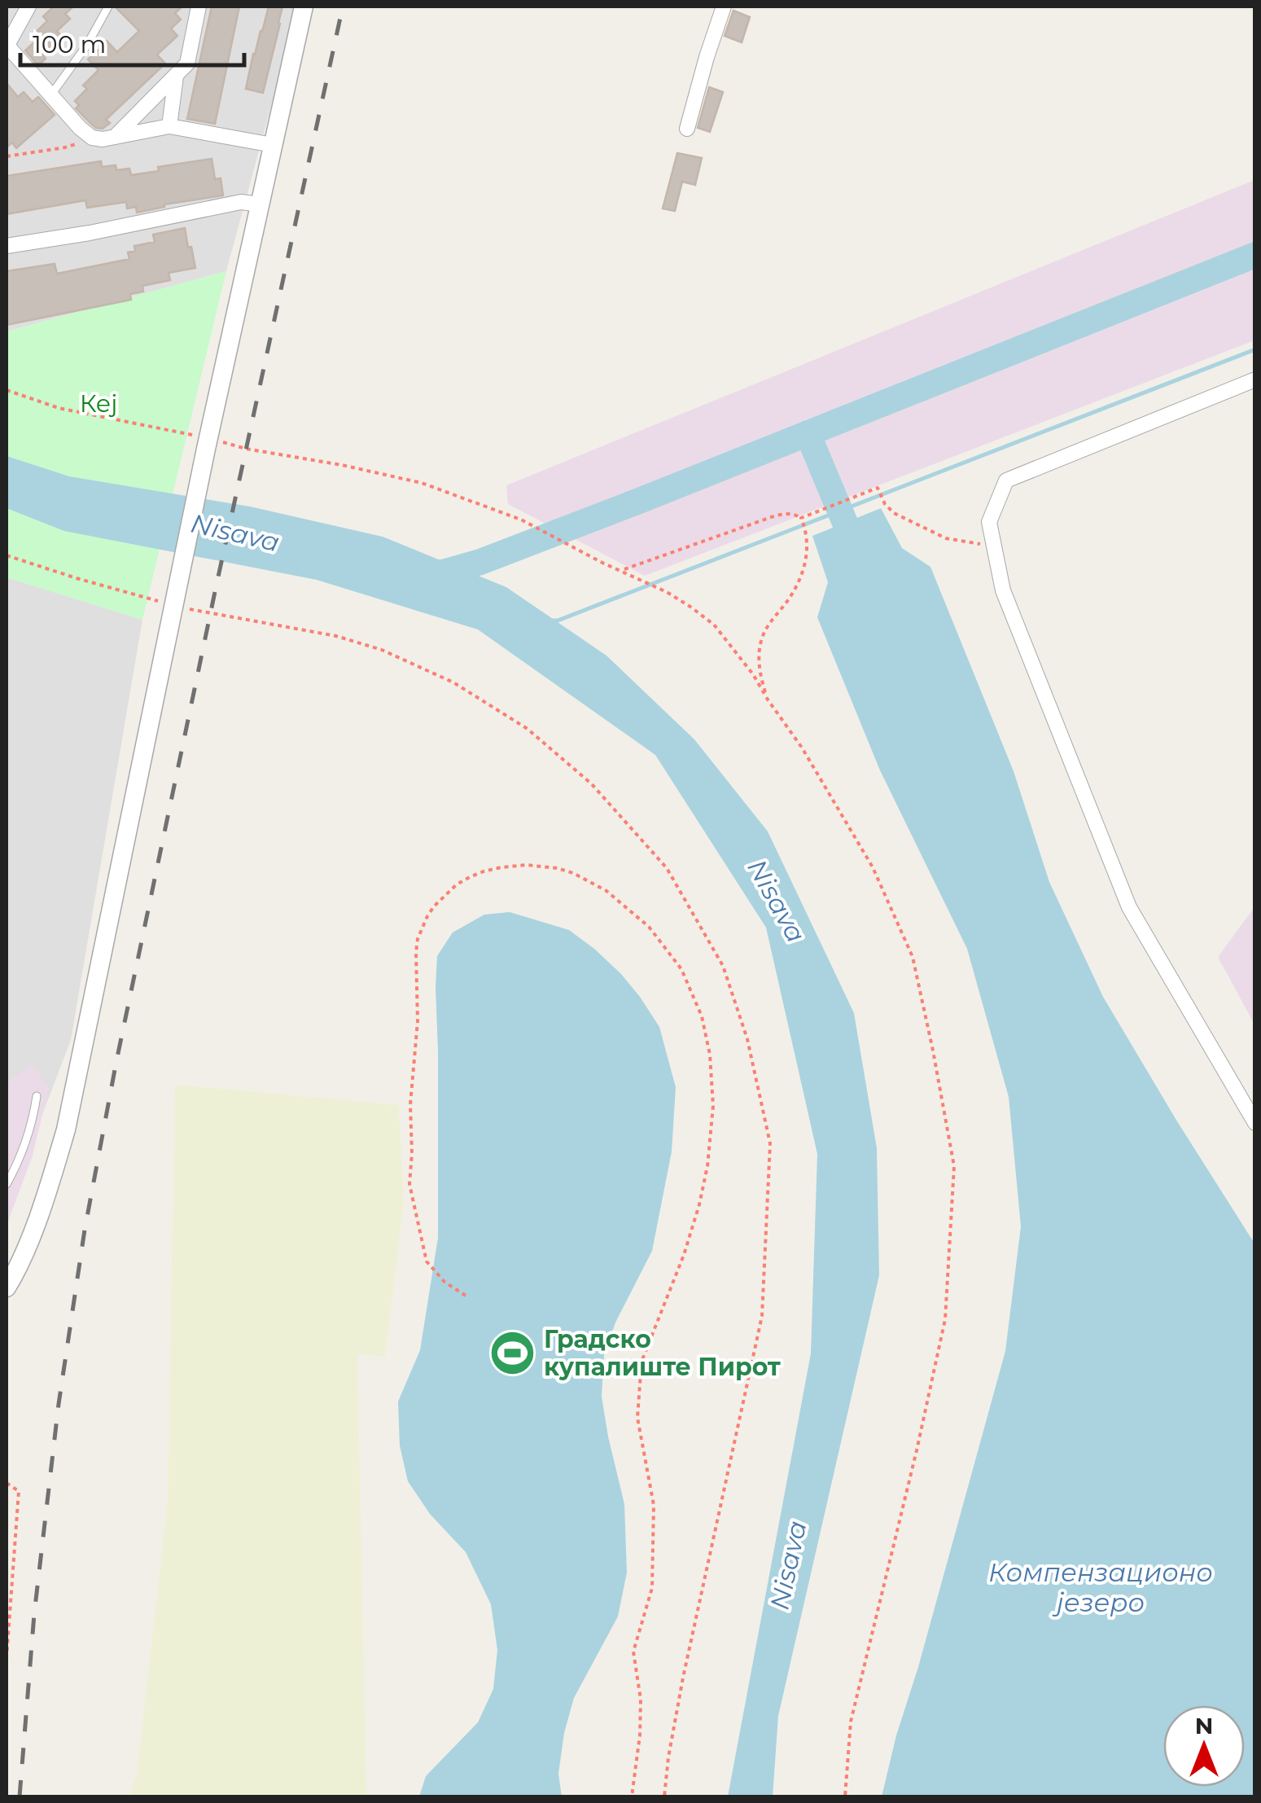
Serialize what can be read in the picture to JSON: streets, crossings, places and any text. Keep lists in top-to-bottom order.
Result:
{
  "water": ["Nisava", "Компензационо језеро"],
  "parks": ["Кеј"],
  "places": {
    "sports": ["Градско купалиште Пирот"]
  },
  "scale_bar": "100 m",
  "north": "top"
}
